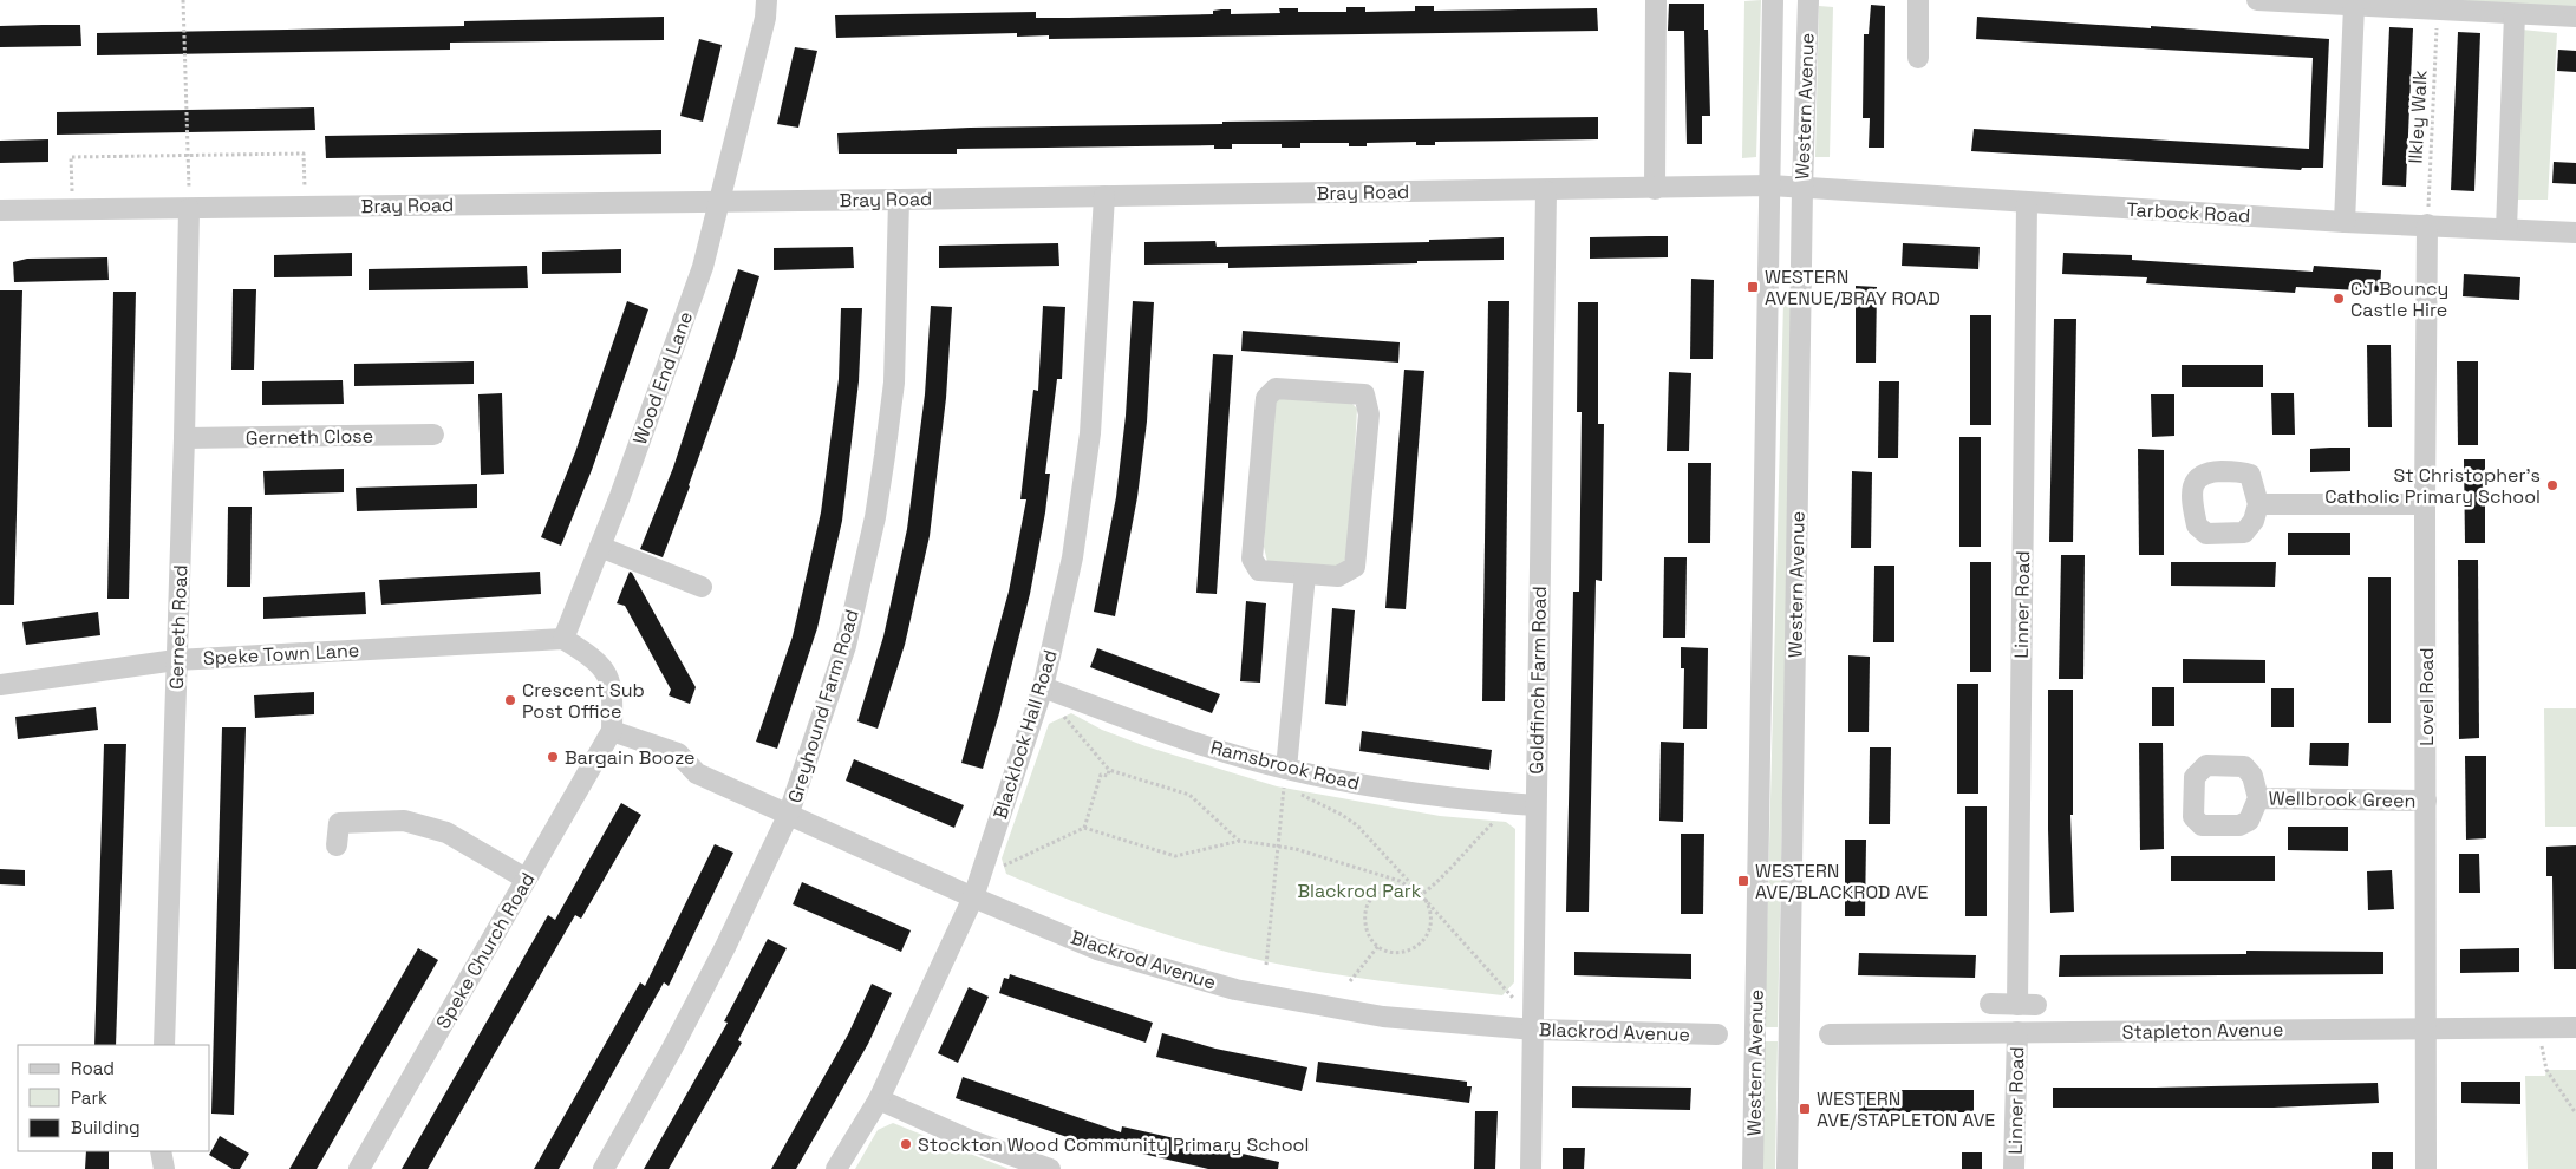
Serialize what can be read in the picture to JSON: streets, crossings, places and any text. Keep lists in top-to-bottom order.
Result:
{
  "streets": {
    "street": [
      "Western Avenue",
      "Bray Road",
      "Tarbock Road",
      "Wood End Lane",
      "Gerneth Close",
      "Linner Road",
      "Gerneth Road",
      "Speke Town Lane",
      "Goldfinch Farm Road",
      "Lovel Road",
      "Greyhound Farm Road",
      "Blacklock Hall Road",
      "Ramsbrook Road",
      "Wellbrook Green",
      "Speke Church Road",
      "Blackrod Avenue",
      "Stapleton Avenue"
    ],
    "path": ["Ilkley Walk"]
  },
  "crossings": [
    ["Western Avenue", "Bray Road"],
    ["Western Avenue", "Tarbock Road"],
    ["Ilkley Walk", "Tarbock Road"],
    ["Ilkley Walk", "Lovel Road"],
    ["Bray Road", "Tarbock Road"],
    ["Bray Road", "Wood End Lane"],
    ["Bray Road", "Gerneth Road"],
    ["Bray Road", "Goldfinch Farm Road"],
    ["Bray Road", "Greyhound Farm Road"],
    ["Bray Road", "Blacklock Hall Road"],
    ["Tarbock Road", "Linner Road"],
    ["Tarbock Road", "Lovel Road"],
    ["Wood End Lane", "Speke Town Lane"],
    ["Gerneth Close", "Gerneth Road"],
    ["Linner Road", "Stapleton Avenue"],
    ["Gerneth Road", "Speke Town Lane"],
    ["Goldfinch Farm Road", "Ramsbrook Road"],
    ["Goldfinch Farm Road", "Blackrod Avenue"],
    ["Lovel Road", "Wellbrook Green"],
    ["Lovel Road", "Stapleton Avenue"],
    ["Greyhound Farm Road", "Blackrod Avenue"],
    ["Blacklock Hall Road", "Ramsbrook Road"],
    ["Blacklock Hall Road", "Blackrod Avenue"],
    ["Speke Church Road", "Blackrod Avenue"]
  ],
  "parks": ["Blackrod Park"],
  "places": {
    "transit": ["WESTERN AVENUE/BRAY ROAD", "WESTERN AVE/BLACKROD AVE", "WESTERN AVE/STAPLETON AVE"],
    "other": [
      "CJ Bouncy Castle Hire",
      "St Christopher's Catholic Primary School",
      "Crescent Sub Post Office",
      "Bargain Booze",
      "Stockton Wood Community Primary School"
    ]
  },
  "legend": ["Road", "Park", "Building"]
}
